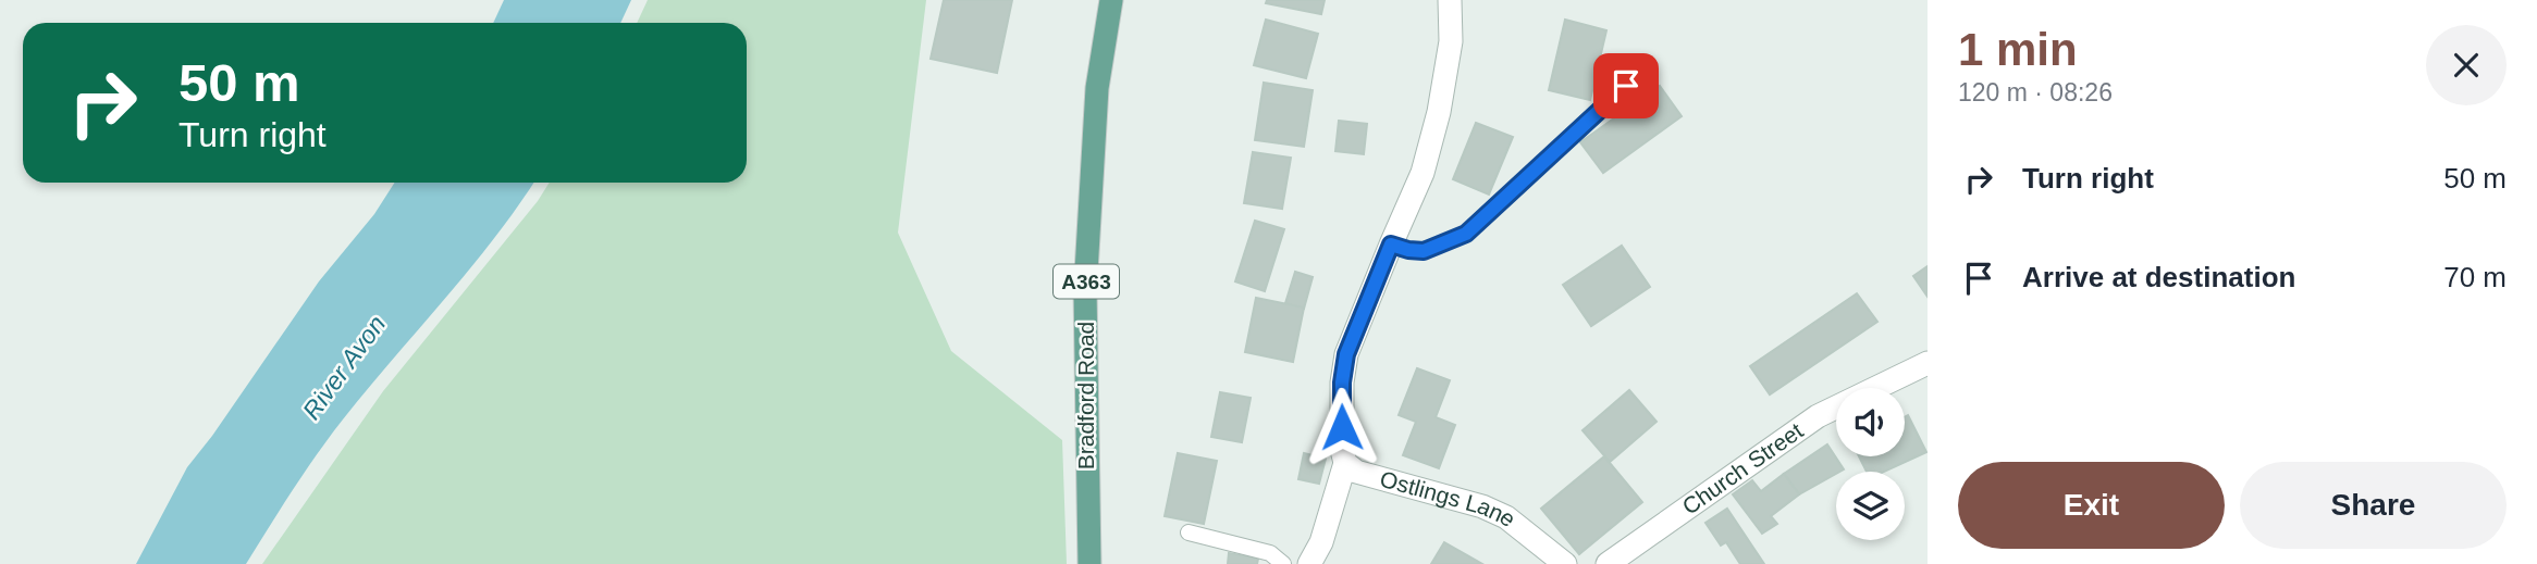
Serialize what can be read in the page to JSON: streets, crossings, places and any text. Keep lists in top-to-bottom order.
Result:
{
  "streets": {
    "main road": ["A363", "Bradford Road"],
    "street": ["Church Street", "Ostlings Lane"]
  },
  "water": ["River Avon"],
  "page": {
    "heading": ["1 min", "120 m · 08:26"],
    "turn": ["50 m", "Turn right"],
    "list": [
      {
        "name": "Turn right",
        "value": "50 m"
      },
      {
        "name": "Arrive at destination",
        "value": "70 m"
      }
    ],
    "buttons": ["Exit", "Share"]
  }
}
